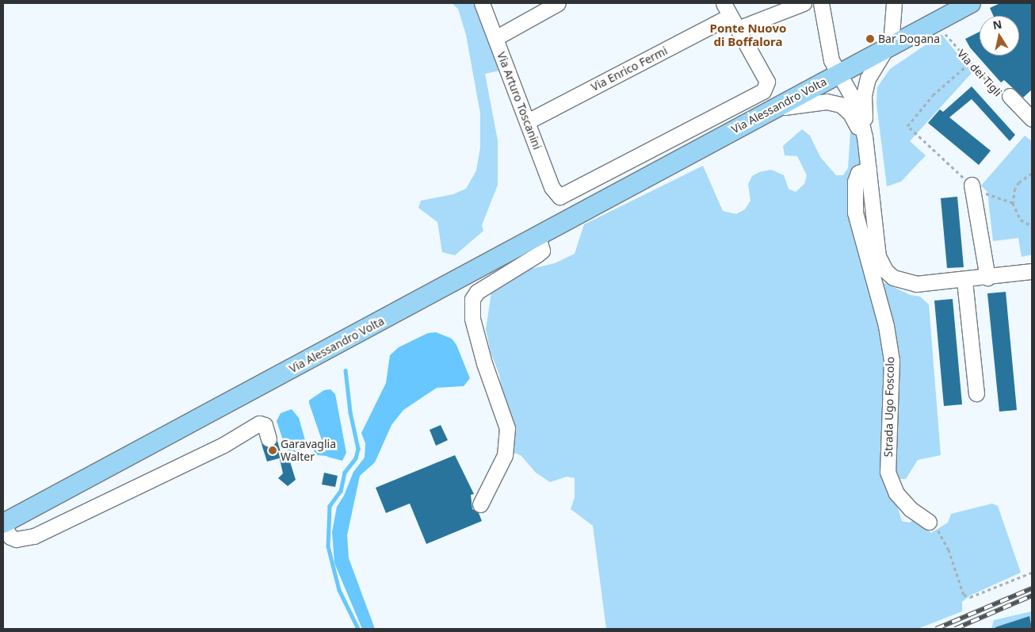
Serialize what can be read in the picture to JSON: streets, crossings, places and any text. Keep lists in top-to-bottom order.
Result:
{
  "streets": {
    "main road": ["Via Alessandro Volta"],
    "street": [
      "Via Enrico Fermi",
      "Via dei Tigli",
      "Via Arturo Toscanini",
      "Strada Ugo Foscolo"
    ]
  },
  "crossings": [
    ["Via Enrico Fermi", "Via Arturo Toscanini"],
    ["Via Enrico Fermi", "Via Alessandro Volta"],
    ["Via dei Tigli", "Via Alessandro Volta"],
    ["Via Arturo Toscanini", "Via Alessandro Volta"]
  ],
  "districts": ["Ponte Nuovo di Boffalora"],
  "places": ["Bar Dogana", "Garavaglia Walter"],
  "north": "top"
}
